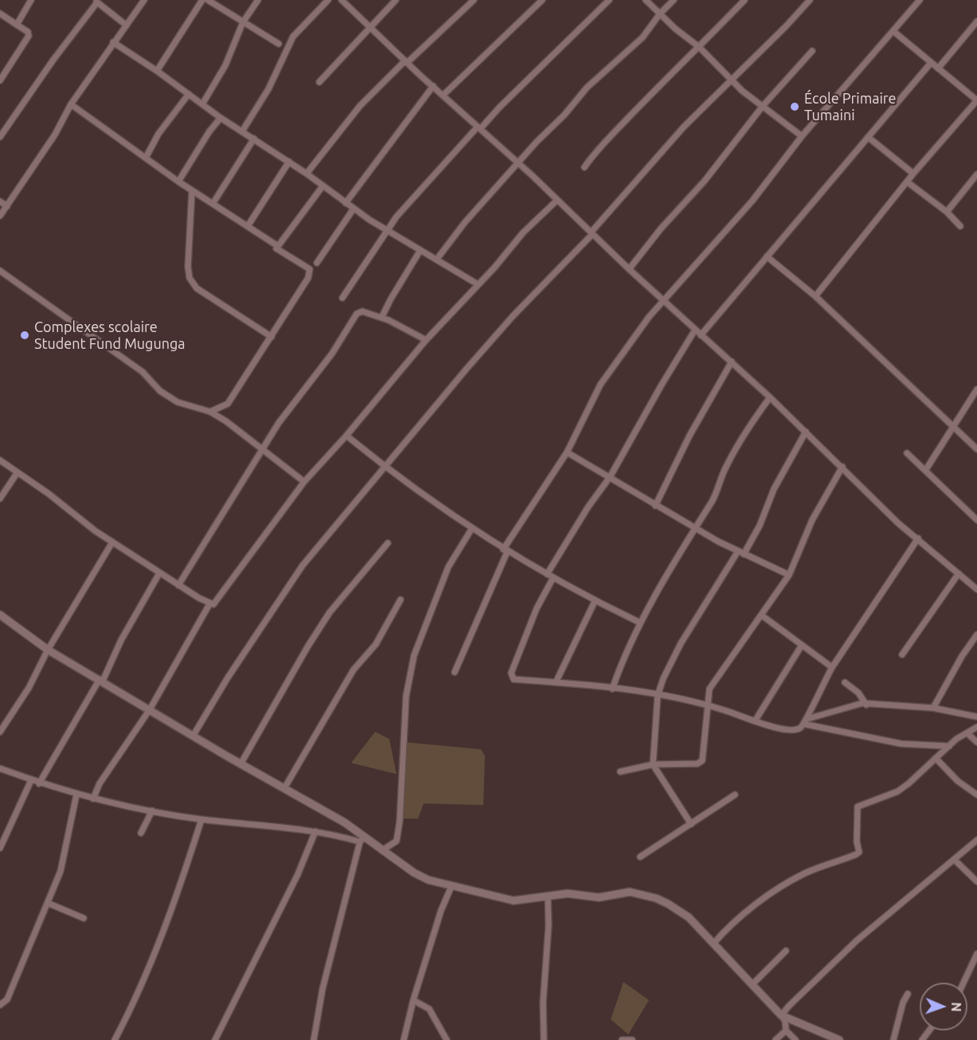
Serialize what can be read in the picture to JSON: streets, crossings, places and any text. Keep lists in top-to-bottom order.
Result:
{
  "places": ["École Primaire Tumaini", "Complexes scolaire Student Fund Mugunga"],
  "north": "right"
}
